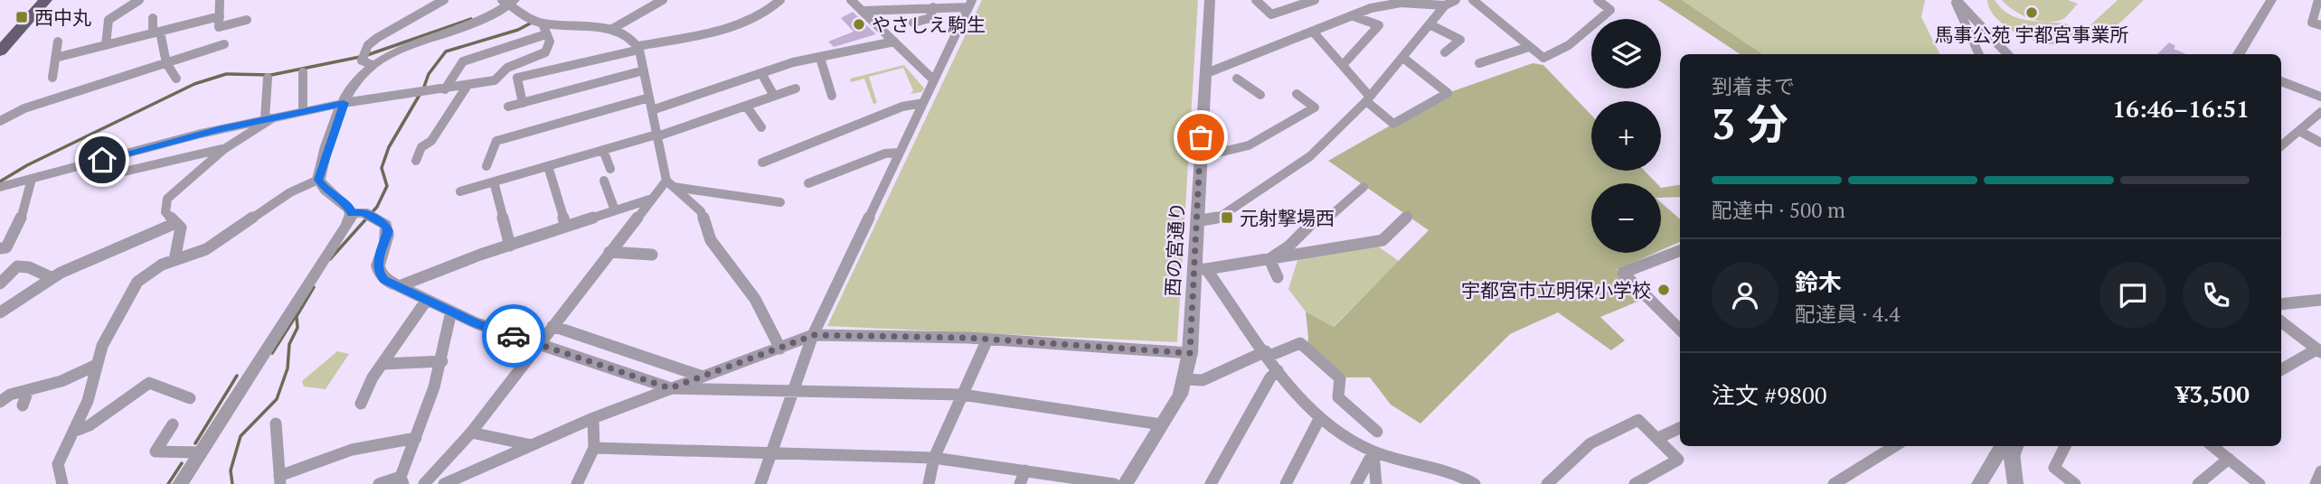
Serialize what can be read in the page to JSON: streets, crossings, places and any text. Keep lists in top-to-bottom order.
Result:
{
  "streets": {
    "street": ["西の宮通り"]
  },
  "places": {
    "other": ["馬事公苑 宇都宮事業所", "やさしえ駒生", "宇都宮市立明保小学校"],
    "transit": ["西中丸", "元射撃場西"]
  },
  "page": {
    "map_buttons": ["+", "−"],
    "heading": ["3 分", "到着まで", "16:46–16:51"],
    "panel": [
      "鈴木",
      "配達員 · 4.4",
      "注文 #9800",
      "¥3,500"
    ],
    "bar": "配達中 · 500 m"
  }
}
